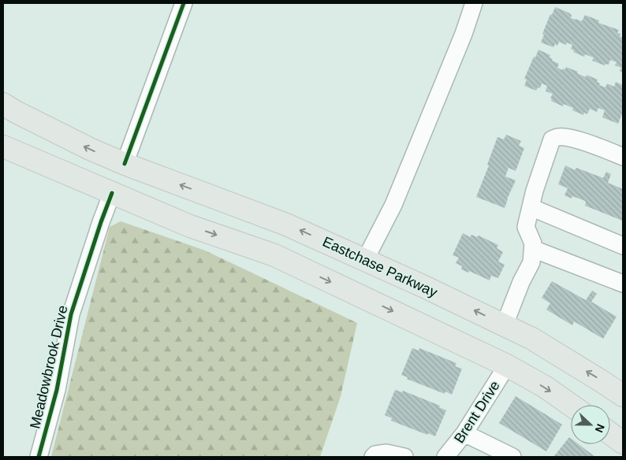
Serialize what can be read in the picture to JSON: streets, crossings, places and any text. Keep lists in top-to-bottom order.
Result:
{
  "streets": {
    "main road": ["Eastchase Parkway"],
    "street": ["Meadowbrook Drive", "Brent Drive"]
  },
  "north": "right"
}
